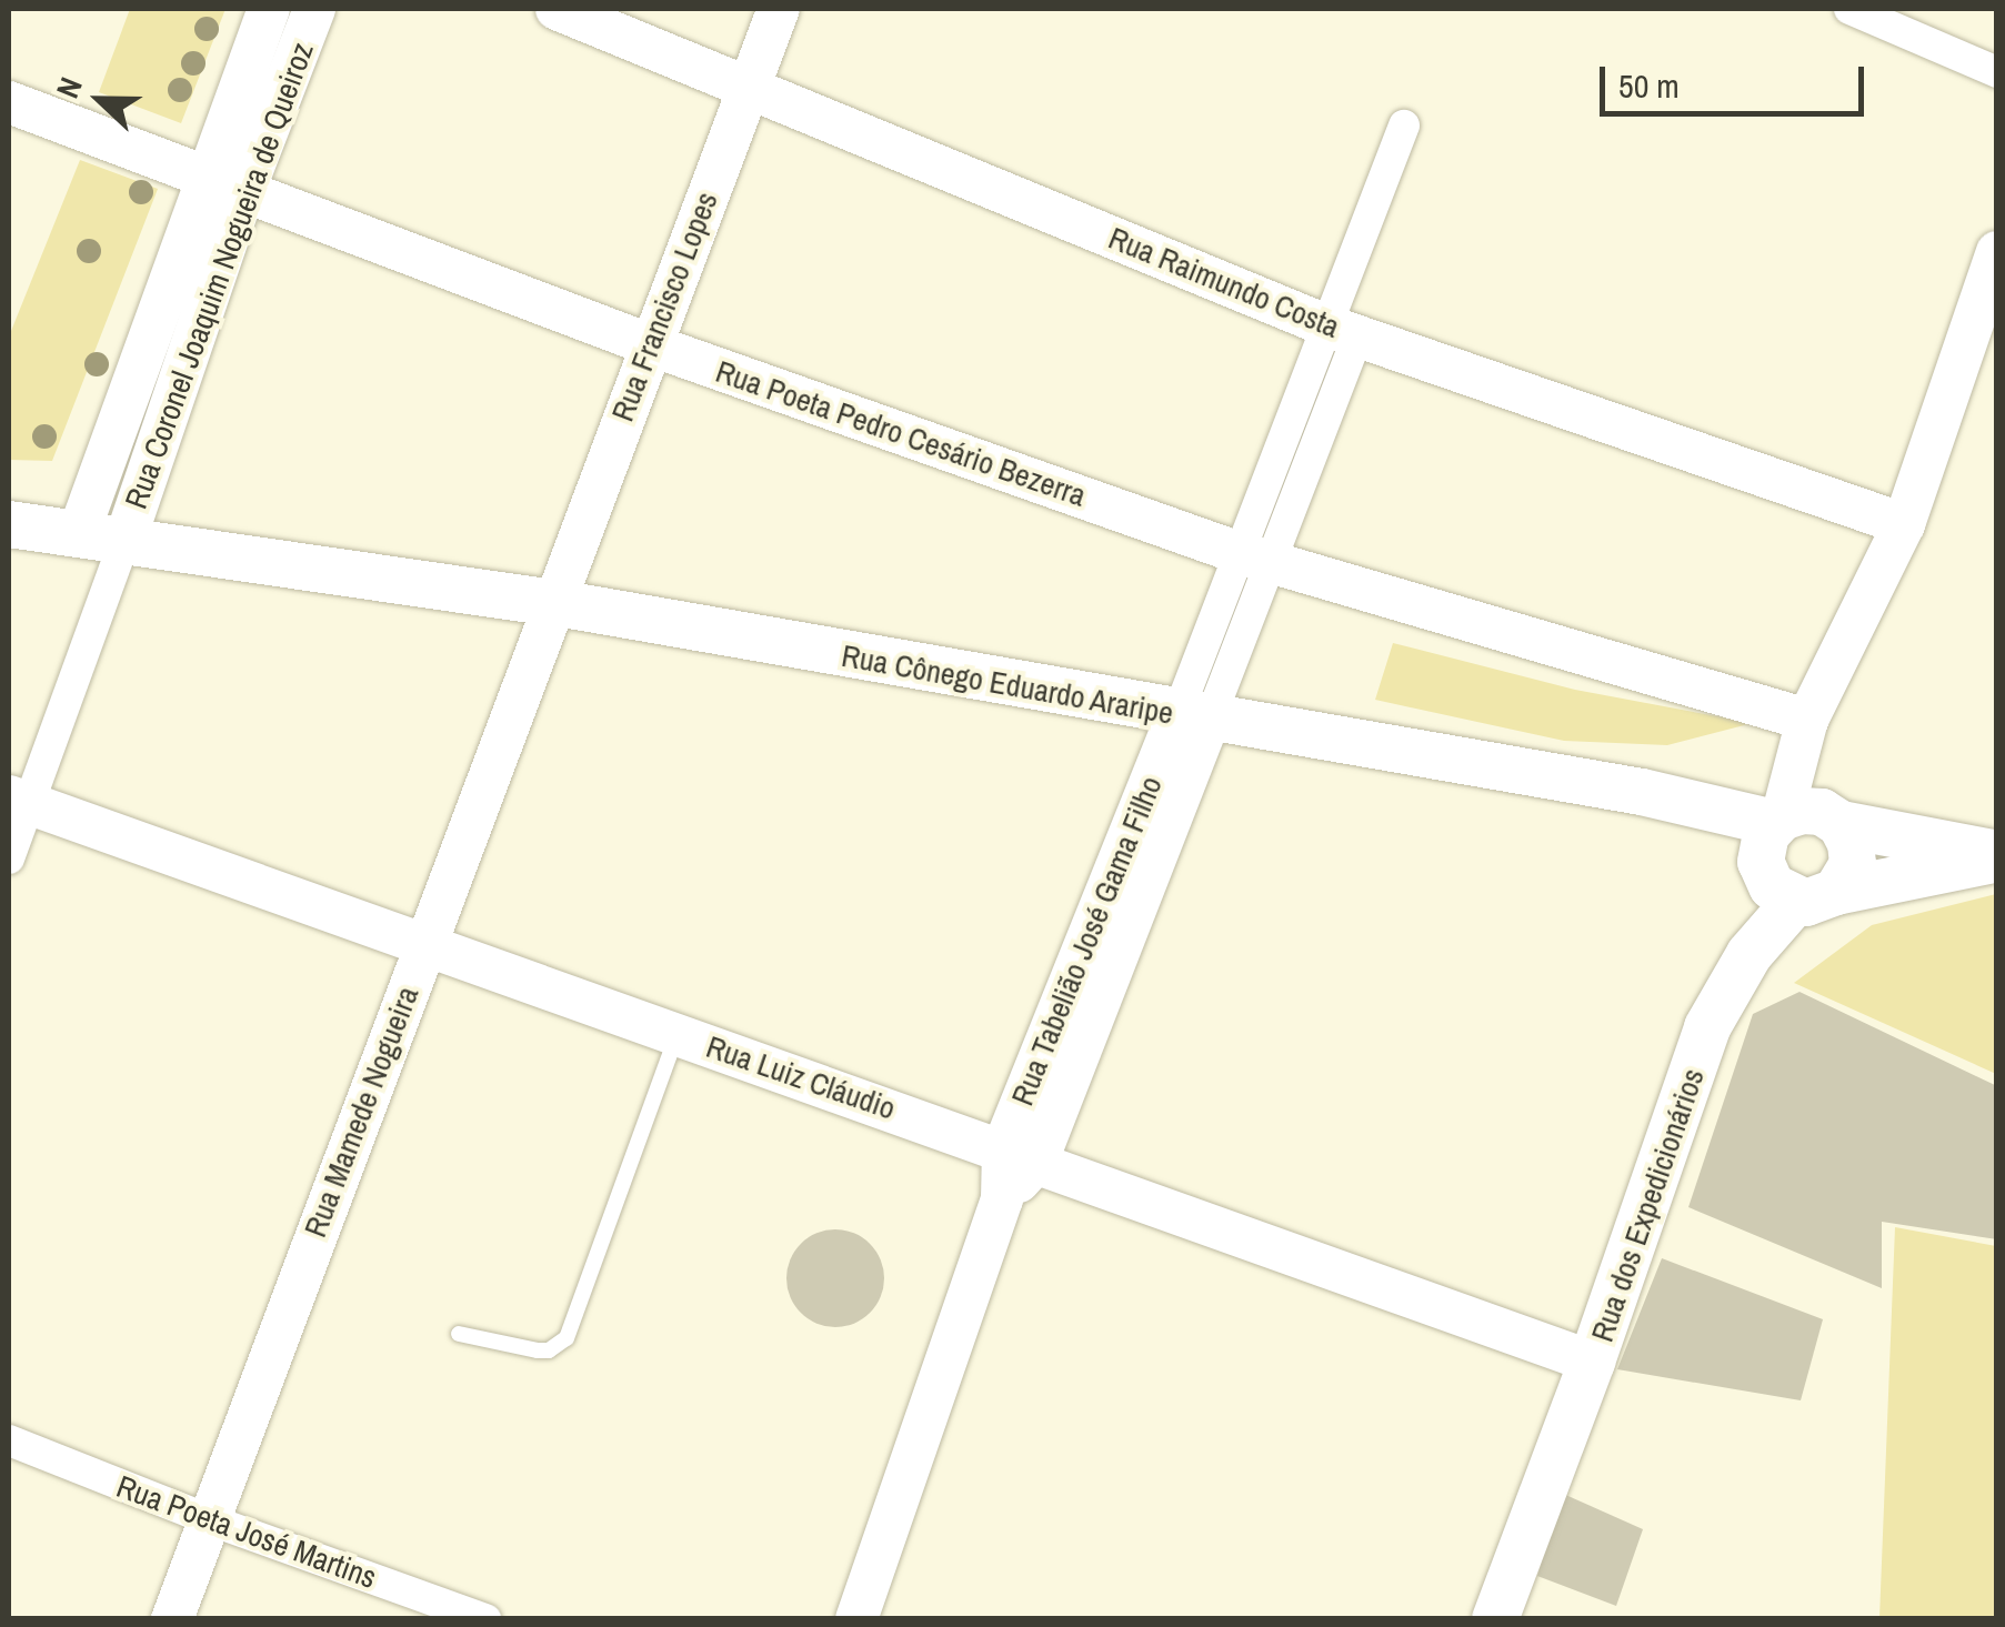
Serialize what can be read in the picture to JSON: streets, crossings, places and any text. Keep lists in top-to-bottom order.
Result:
{
  "streets": {
    "main road": [
      "Rua Coronel Joaquim Nogueira de Queiroz",
      "Rua Raimundo Costa",
      "Rua Francisco Lopes",
      "Rua Poeta Pedro Cesário Bezerra",
      "Rua Cônego Eduardo Araripe",
      "Rua Tabelião José Gama Filho",
      "Rua Luiz Cláudio",
      "Rua Mamede Nogueira",
      "Rua dos Expedicionários"
    ],
    "street": ["Rua Poeta José Martins"]
  },
  "crossings": [
    ["Rua Coronel Joaquim Nogueira de Queiroz", "Rua Poeta Pedro Cesário Bezerra"],
    ["Rua Coronel Joaquim Nogueira de Queiroz", "Rua Cônego Eduardo Araripe"],
    ["Rua Raimundo Costa", "Rua Francisco Lopes"],
    ["Rua Raimundo Costa", "Rua Tabelião José Gama Filho"],
    ["Rua Francisco Lopes", "Rua Poeta Pedro Cesário Bezerra"],
    ["Rua Francisco Lopes", "Rua Cônego Eduardo Araripe"],
    ["Rua Francisco Lopes", "Rua Mamede Nogueira"],
    ["Rua Poeta Pedro Cesário Bezerra", "Rua Tabelião José Gama Filho"],
    ["Rua Cônego Eduardo Araripe", "Rua Tabelião José Gama Filho"],
    ["Rua Cônego Eduardo Araripe", "Rua Mamede Nogueira"],
    ["Rua Cônego Eduardo Araripe", "Rua dos Expedicionários"],
    ["Rua Tabelião José Gama Filho", "Rua Luiz Cláudio"],
    ["Rua Luiz Cláudio", "Rua Mamede Nogueira"],
    ["Rua Luiz Cláudio", "Rua dos Expedicionários"],
    ["Rua Mamede Nogueira", "Rua Poeta José Martins"]
  ],
  "scale_bar": "50 m",
  "north": "left"
}
